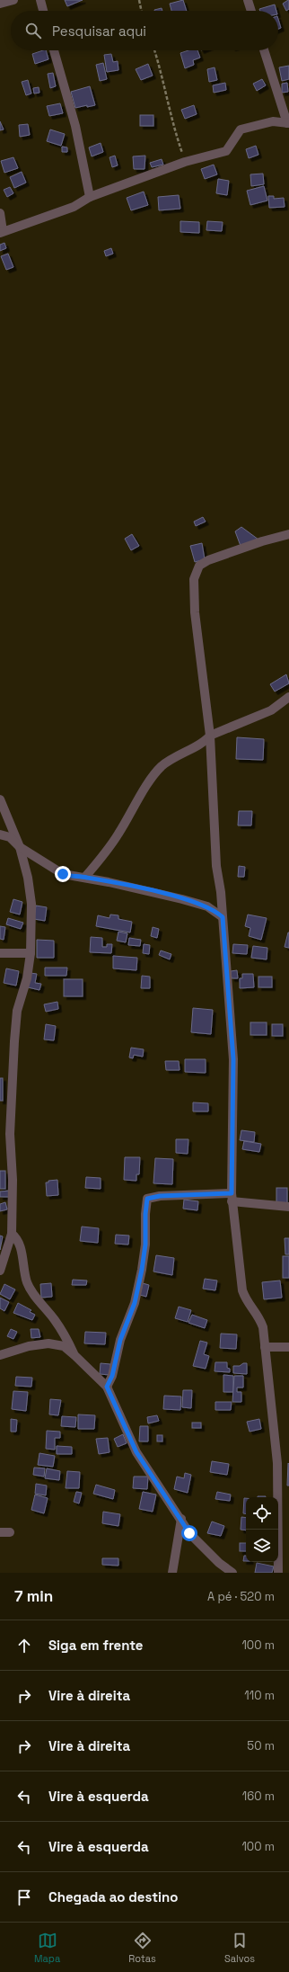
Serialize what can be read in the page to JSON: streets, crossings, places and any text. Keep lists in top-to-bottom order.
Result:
{
  "page": {
    "search": "Pesquisar aqui",
    "heading": ["7 min", "A pé · 520 m"],
    "list": [
      ["Siga em frente", "100 m"],
      ["Vire à direita", "110 m"],
      ["Vire à direita", "50 m"],
      ["Vire à esquerda", "160 m"],
      ["Vire à esquerda", "100 m"],
      "Chegada ao destino"
    ],
    "nav": ["Mapa", "Rotas", "Salvos"]
  }
}
